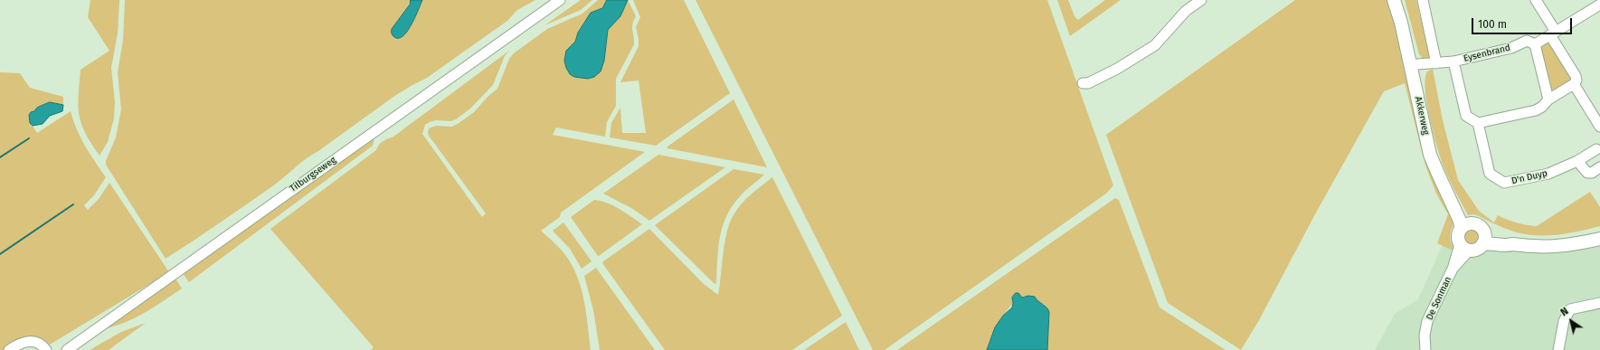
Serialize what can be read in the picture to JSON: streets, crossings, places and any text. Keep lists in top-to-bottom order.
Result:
{
  "streets": {
    "main road": ["Akkerweg"],
    "street": [
      "Eysenbrand",
      "Tilburgseweg",
      "D'n Duyp",
      "De Sonman"
    ]
  },
  "crossings": [
    ["Eysenbrand", "Akkerweg"],
    ["Akkerweg", "De Sonman"]
  ],
  "scale_bar": "100 m",
  "north": "top left"
}
